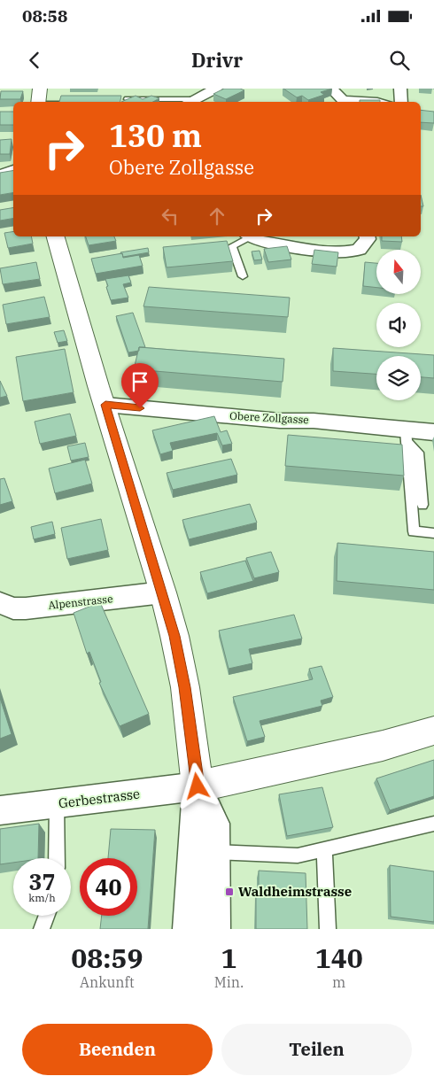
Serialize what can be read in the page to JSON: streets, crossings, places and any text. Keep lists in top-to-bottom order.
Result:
{
  "streets": {
    "street": ["Obere Zollgasse", "Alpenstrasse", "Gerbestrasse"]
  },
  "places": {
    "transit": ["Waldheimstrasse"]
  },
  "north": "top",
  "page": {
    "status": "08:58",
    "header": "Drivr",
    "turn": ["130 m", "Obere Zollgasse"],
    "speed": "37 km/h",
    "limit": "40",
    "eta": [
      "08:59",
      "Ankunft",
      "1",
      "Min.",
      "140",
      "m"
    ],
    "buttons": ["Beenden", "Teilen"]
  }
}
